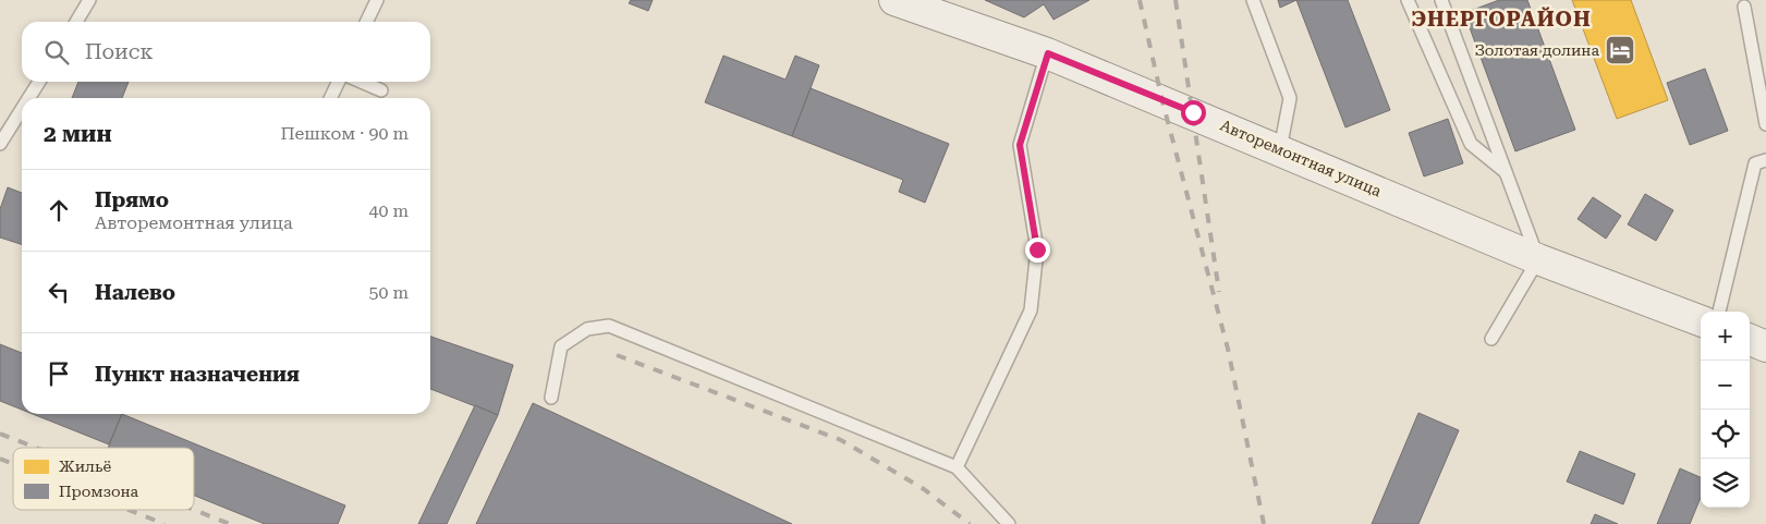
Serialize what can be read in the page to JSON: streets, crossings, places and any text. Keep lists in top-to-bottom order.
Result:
{
  "streets": {
    "street": ["Авторемонтная улица"]
  },
  "districts": ["ЭНЕРГОРАЙОН"],
  "places": {
    "hotel": ["Золотая долина"]
  },
  "legend": ["Жильё", "Промзона"],
  "page": {
    "search": "Поиск",
    "heading": ["2 мин", "Пешком · 90 m"],
    "list": [
      ["Прямо", "Авторемонтная улица", "40 m"],
      ["Налево", "50 m"],
      "Пункт назначения"
    ],
    "map_buttons": ["+", "−"]
  }
}
